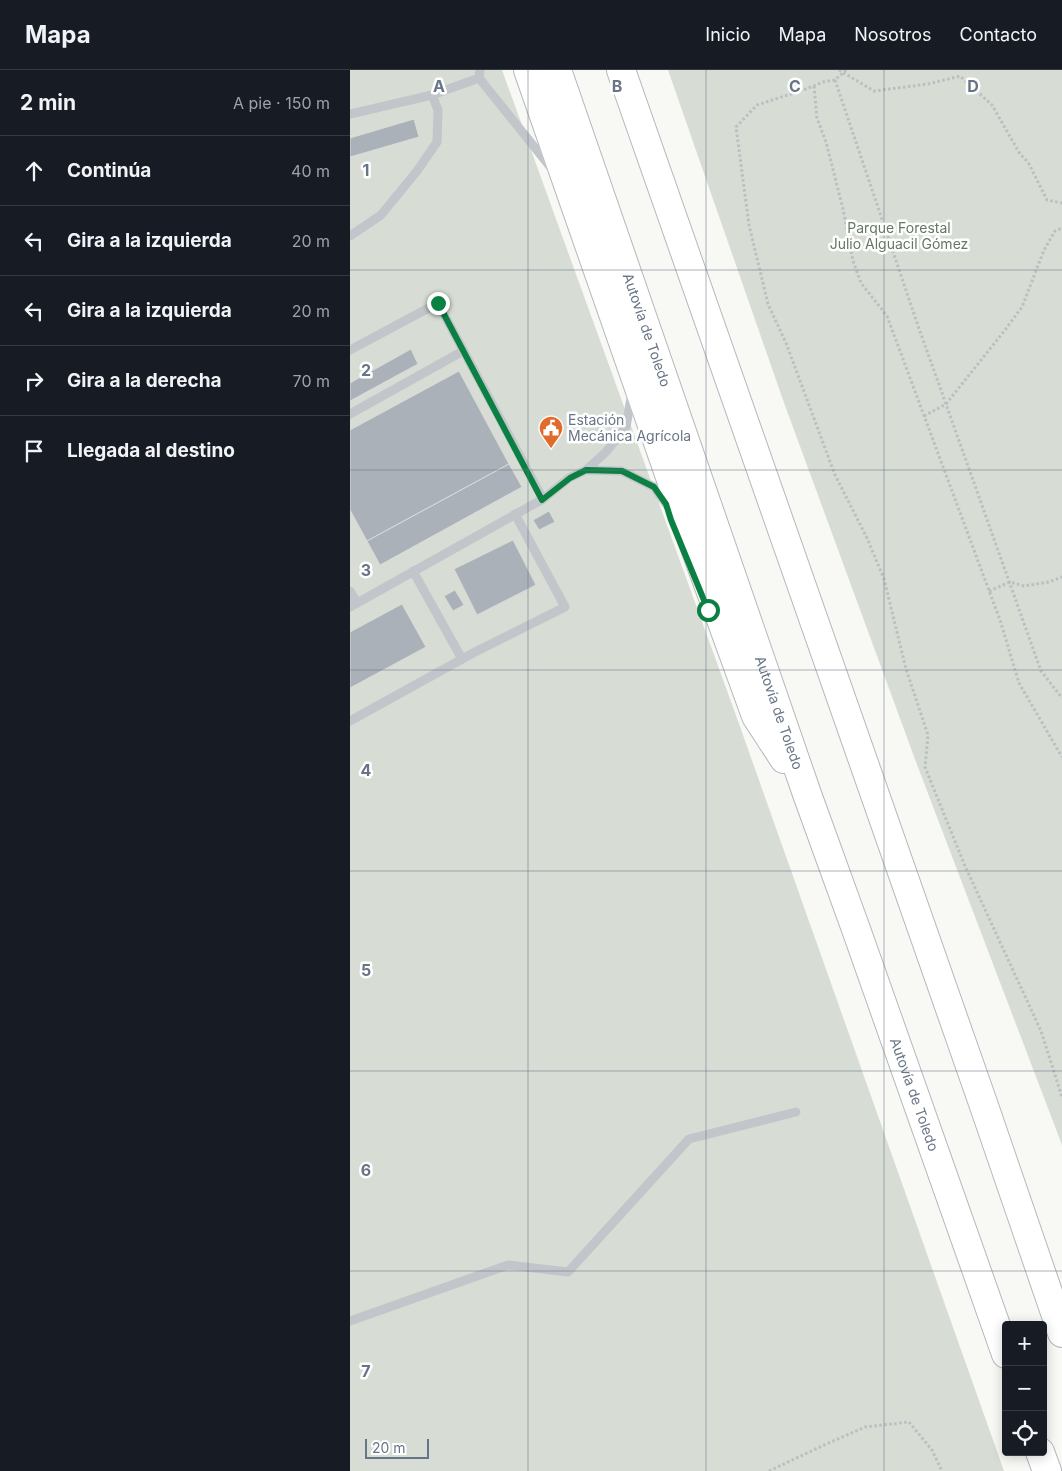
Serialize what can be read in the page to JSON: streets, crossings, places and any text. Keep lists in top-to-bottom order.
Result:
{
  "streets": {
    "highway": ["Autovía de Toledo"]
  },
  "parks": ["Parque Forestal Julio Alguacil Gómez"],
  "places": {
    "public building": ["Estación Mecánica Agrícola"]
  },
  "scale_bar": "20 m",
  "page": {
    "header": "Mapa",
    "nav": [
      "Inicio",
      "Mapa",
      "Nosotros",
      "Contacto"
    ],
    "heading": ["2 min", "A pie · 150 m"],
    "list": [
      ["Continúa", "40 m"],
      ["Gira a la izquierda", "20 m"],
      ["Gira a la izquierda", "20 m"],
      ["Gira a la derecha", "70 m"],
      "Llegada al destino"
    ],
    "map_buttons": ["+", "−"],
    "scale": "20 m"
  },
  "grid": {
    "columns": [
      "A",
      "B",
      "C",
      "D"
    ],
    "rows": [
      "1",
      "2",
      "3",
      "4",
      "5",
      "6",
      "7"
    ]
  }
}
